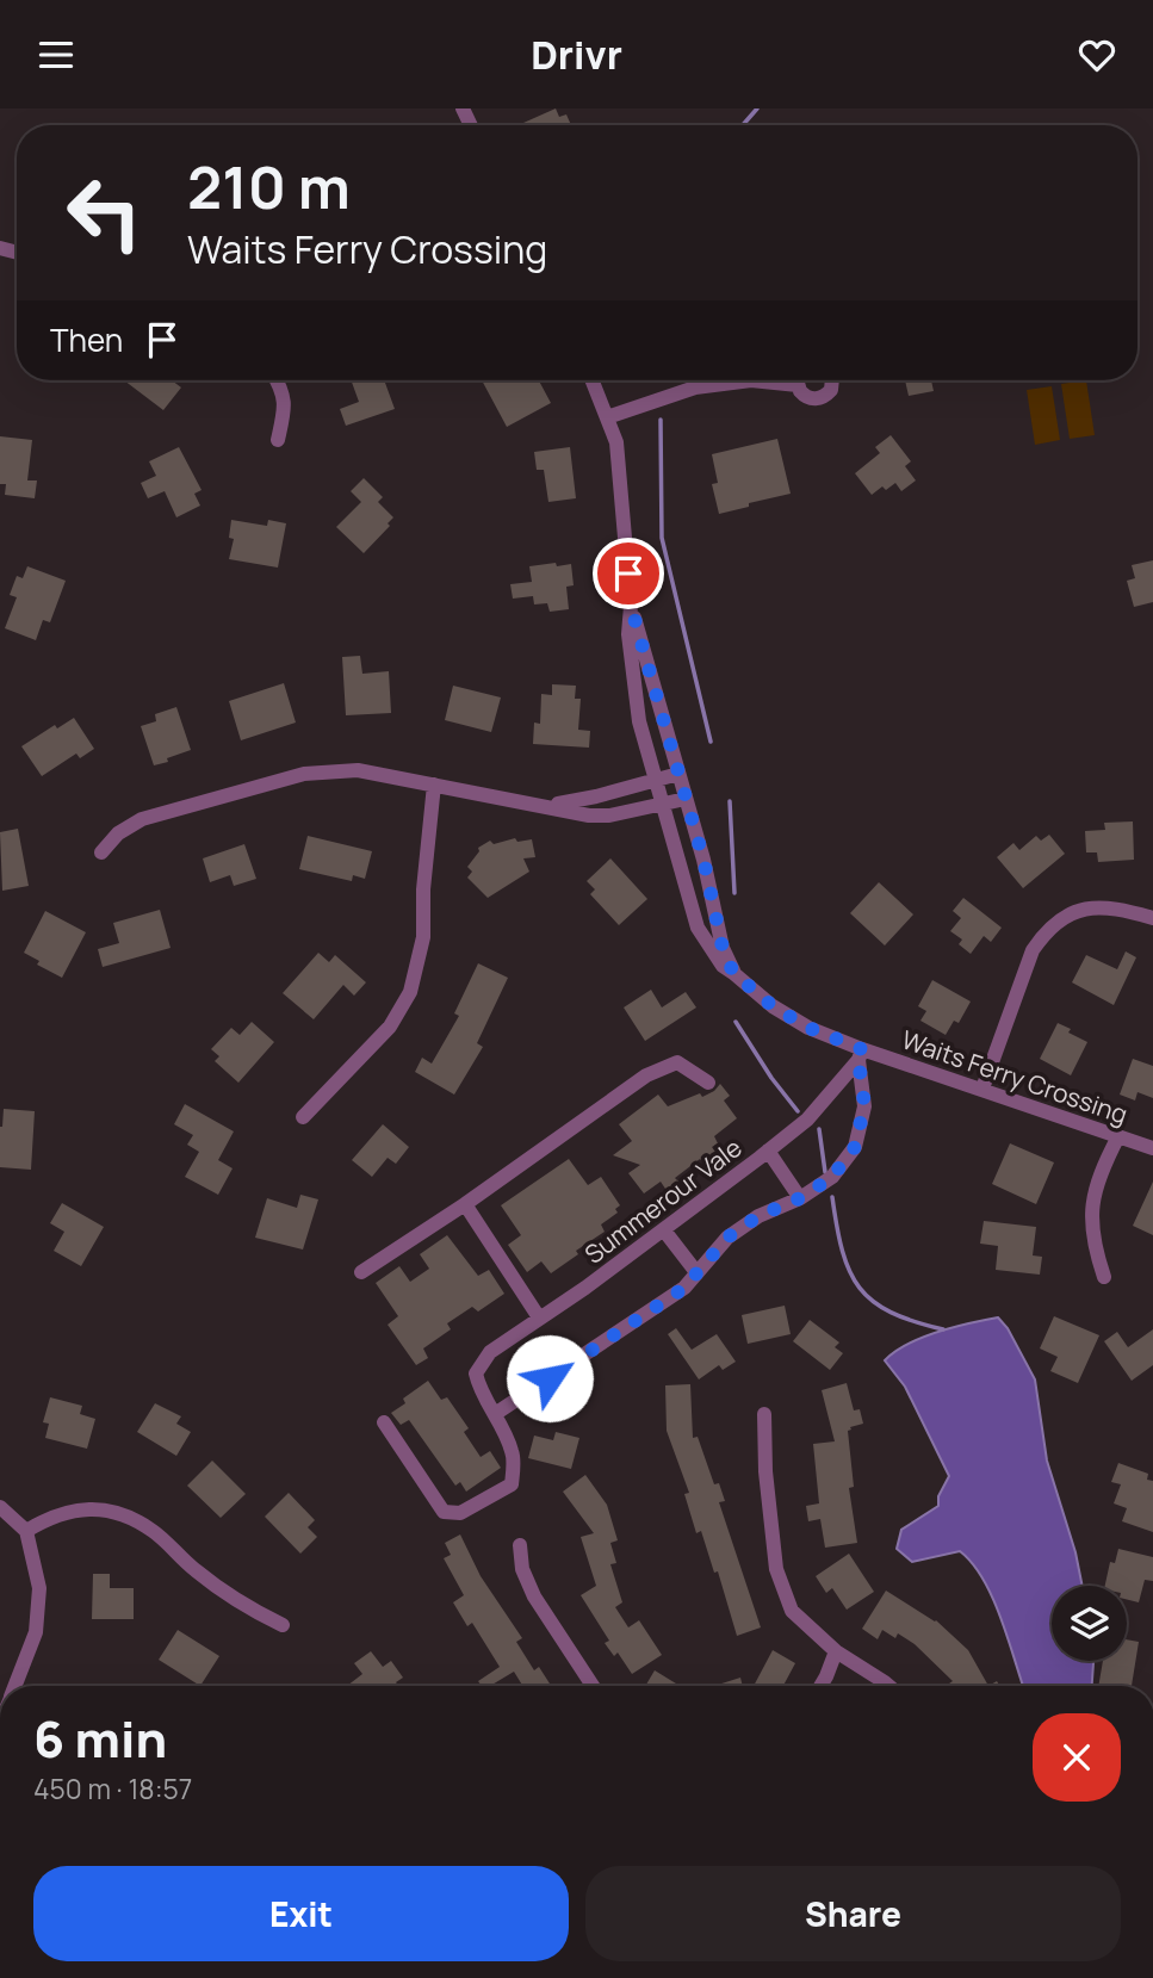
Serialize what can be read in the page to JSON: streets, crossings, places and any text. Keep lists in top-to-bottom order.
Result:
{
  "streets": {
    "street": ["Waits Ferry Crossing", "Summerour Vale"]
  },
  "crossings": [
    ["Waits Ferry Crossing", "Summerour Vale"]
  ],
  "page": {
    "header": "Drivr",
    "turn": ["210 m", "Waits Ferry Crossing"],
    "then": "Then",
    "heading": ["6 min", "450 m · 18:57"],
    "buttons": ["Exit", "Share"]
  }
}
